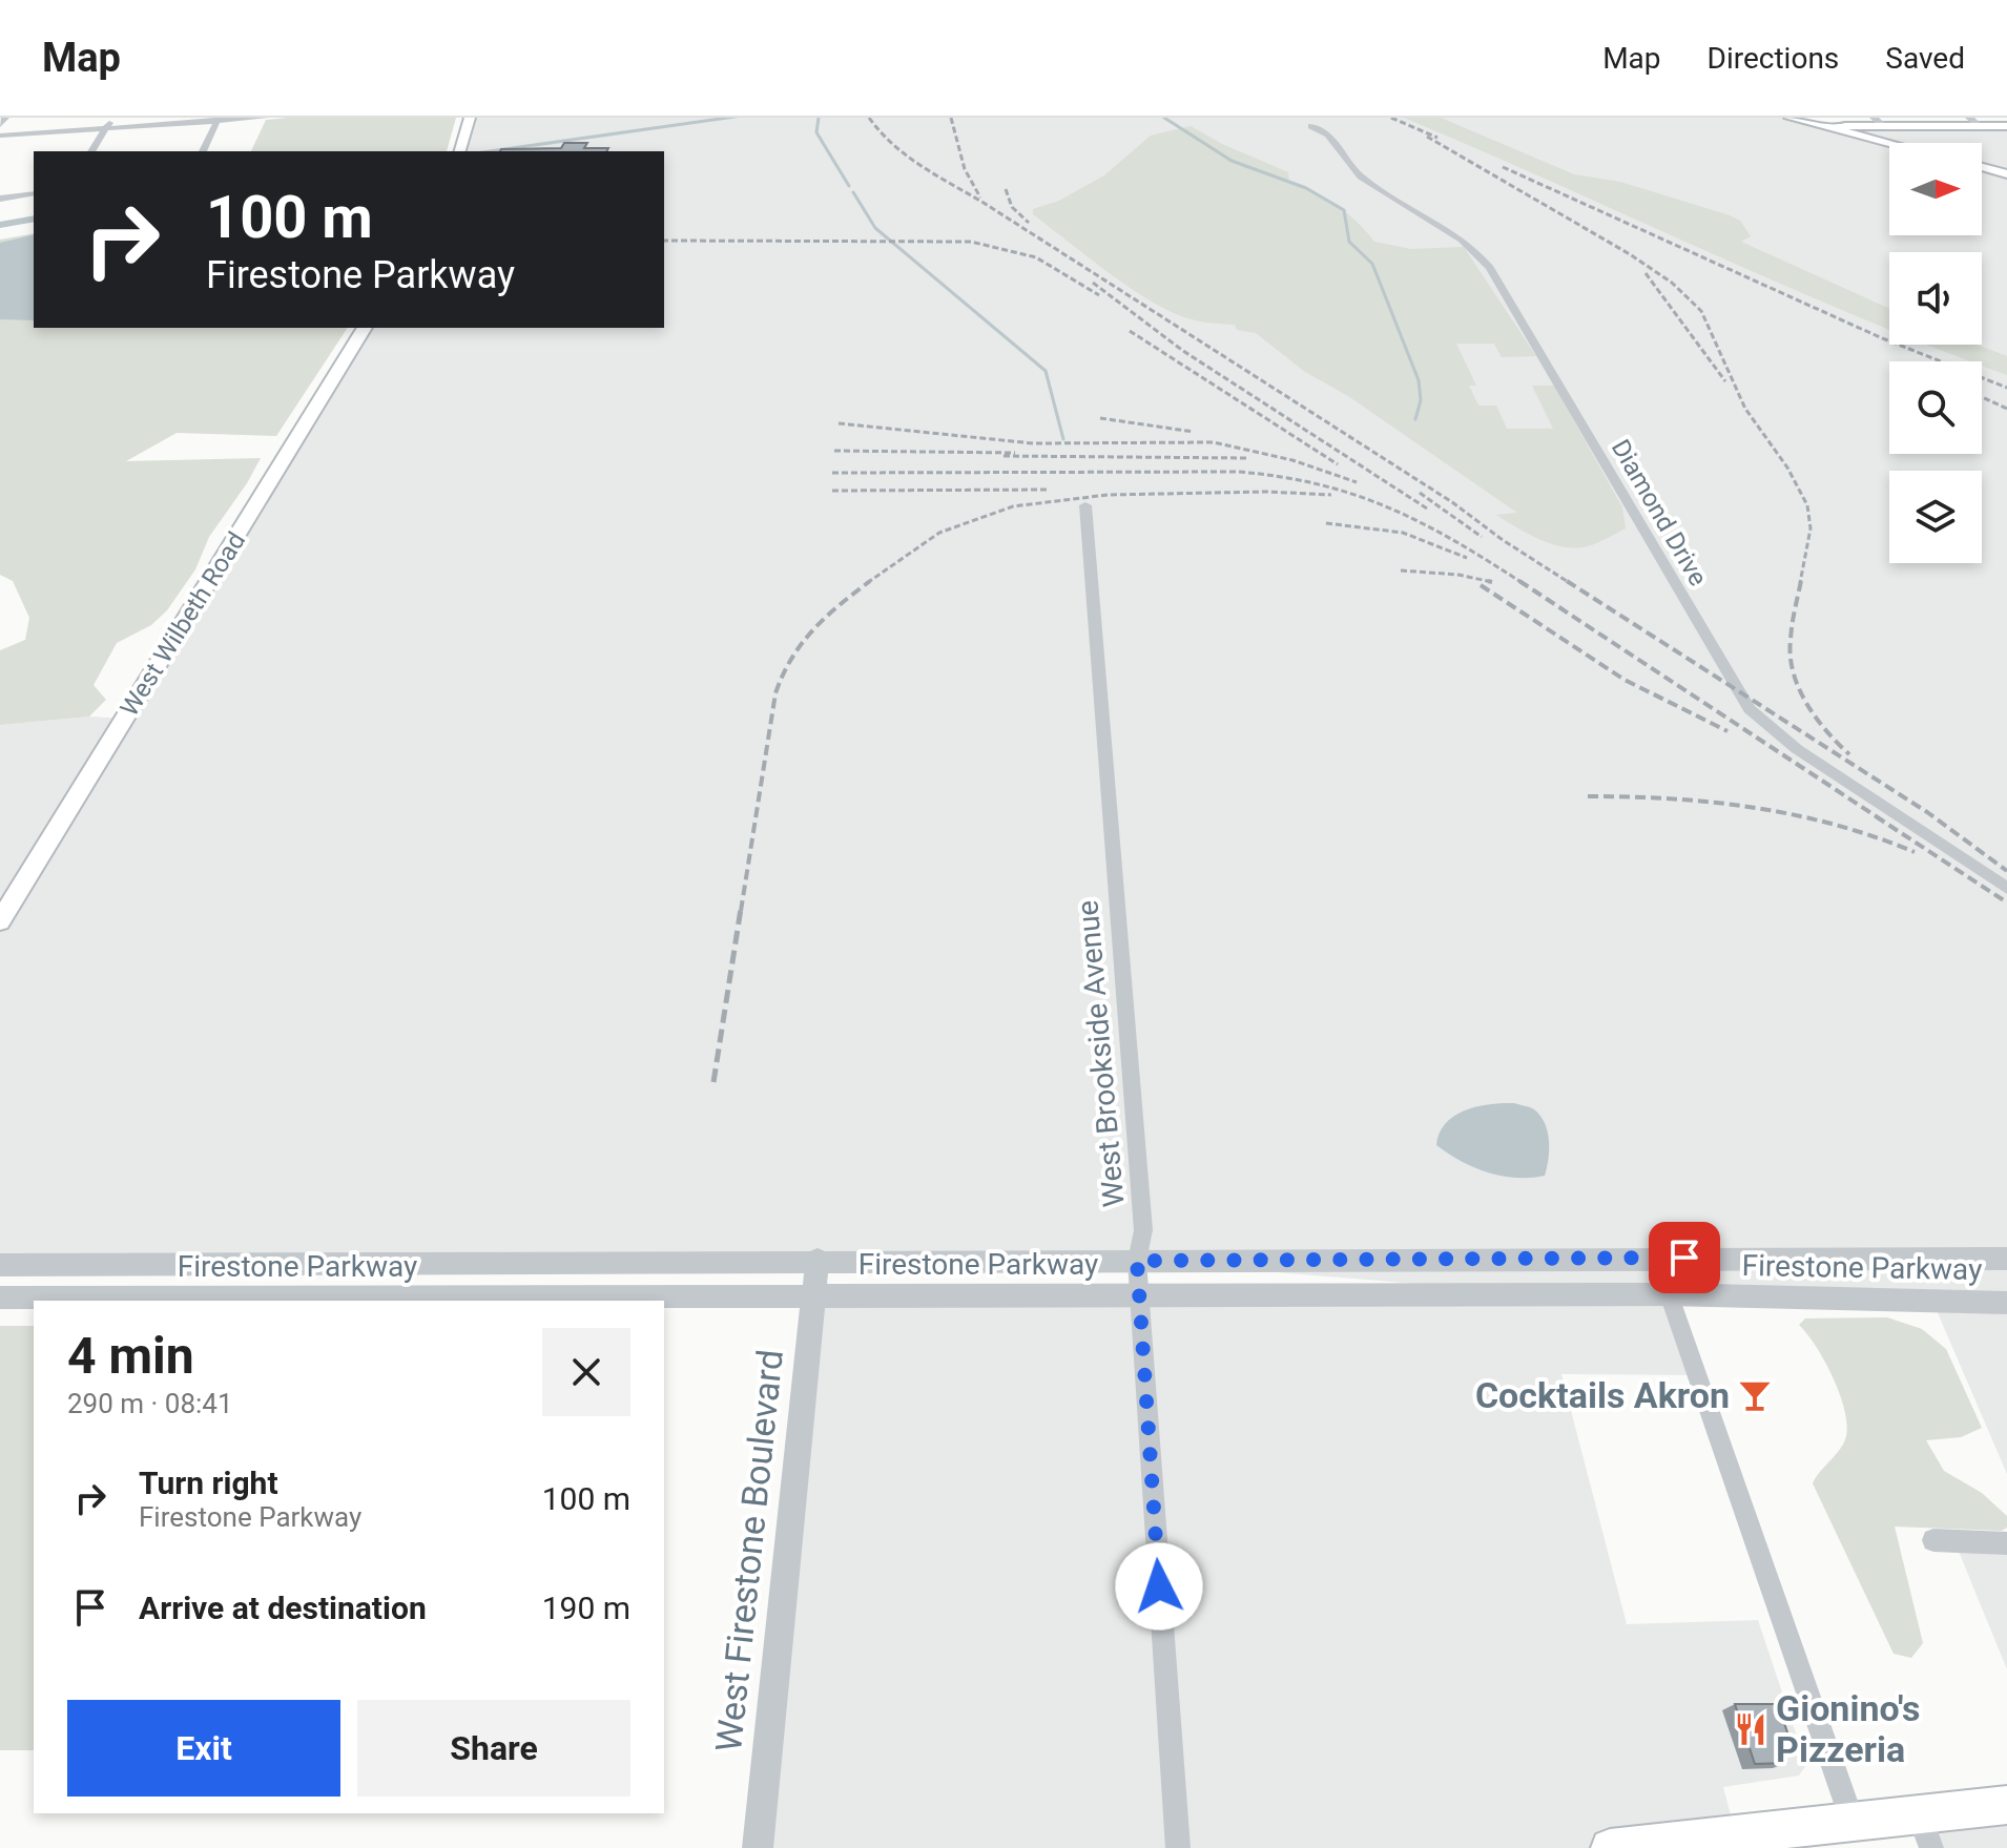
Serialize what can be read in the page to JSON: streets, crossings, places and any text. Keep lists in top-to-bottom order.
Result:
{
  "streets": {
    "main road": ["West Wilbeth Road"],
    "street": [
      "Diamond Drive",
      "West Brookside Avenue",
      "Firestone Parkway",
      "West Firestone Boulevard"
    ]
  },
  "crossings": [
    ["West Brookside Avenue", "Firestone Parkway"],
    ["Firestone Parkway", "West Firestone Boulevard"]
  ],
  "places": {
    "bar": ["Cocktails Akron"],
    "restaurant": ["Gionino's Pizzeria"]
  },
  "north": "right",
  "page": {
    "header": "Map",
    "nav": ["Map", "Directions", "Saved"],
    "turn": ["100 m", "Firestone Parkway"],
    "heading": ["4 min", "290 m · 08:41"],
    "list": [
      {
        "name": "Turn right",
        "note": "Firestone Parkway",
        "value": "100 m"
      },
      {
        "name": "Arrive at destination",
        "value": "190 m"
      }
    ],
    "buttons": ["Exit", "Share"]
  }
}
